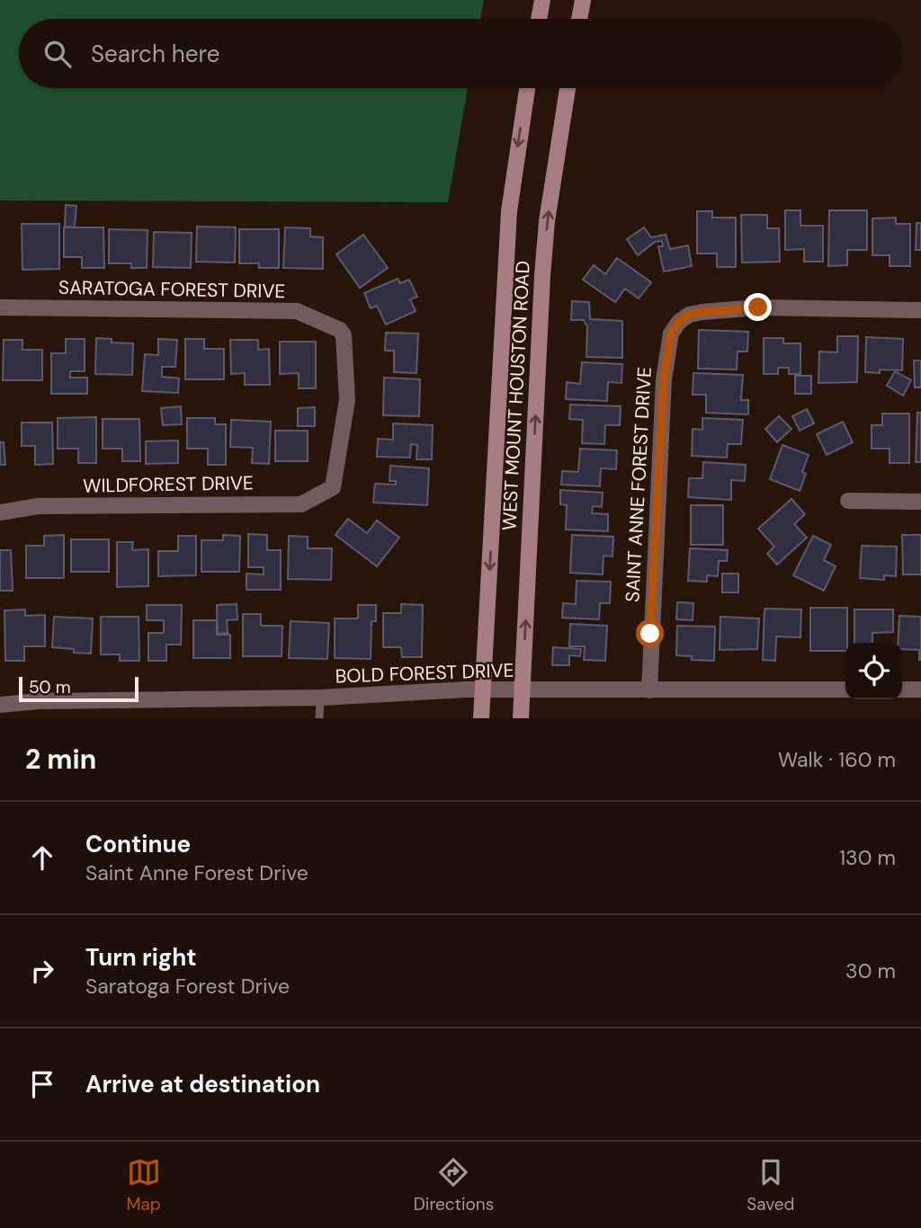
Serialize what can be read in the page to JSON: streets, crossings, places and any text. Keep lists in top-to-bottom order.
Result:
{
  "streets": {
    "main road": ["WEST MOUNT HOUSTON ROAD"],
    "street": [
      "SARATOGA FOREST DRIVE",
      "WILDFOREST DRIVE",
      "SAINT ANNE FOREST DRIVE",
      "BOLD FOREST DRIVE"
    ]
  },
  "crossings": [
    ["SARATOGA FOREST DRIVE", "WILDFOREST DRIVE"],
    ["WEST MOUNT HOUSTON ROAD", "BOLD FOREST DRIVE"],
    ["SAINT ANNE FOREST DRIVE", "BOLD FOREST DRIVE"]
  ],
  "scale_bar": "50 m",
  "page": {
    "search": "Search here",
    "scale": "50 m",
    "heading": ["2 min", "Walk · 160 m"],
    "list": [
      ["Continue", "Saint Anne Forest Drive", "130 m"],
      ["Turn right", "Saratoga Forest Drive", "30 m"],
      "Arrive at destination"
    ],
    "nav": ["Map", "Directions", "Saved"]
  }
}
